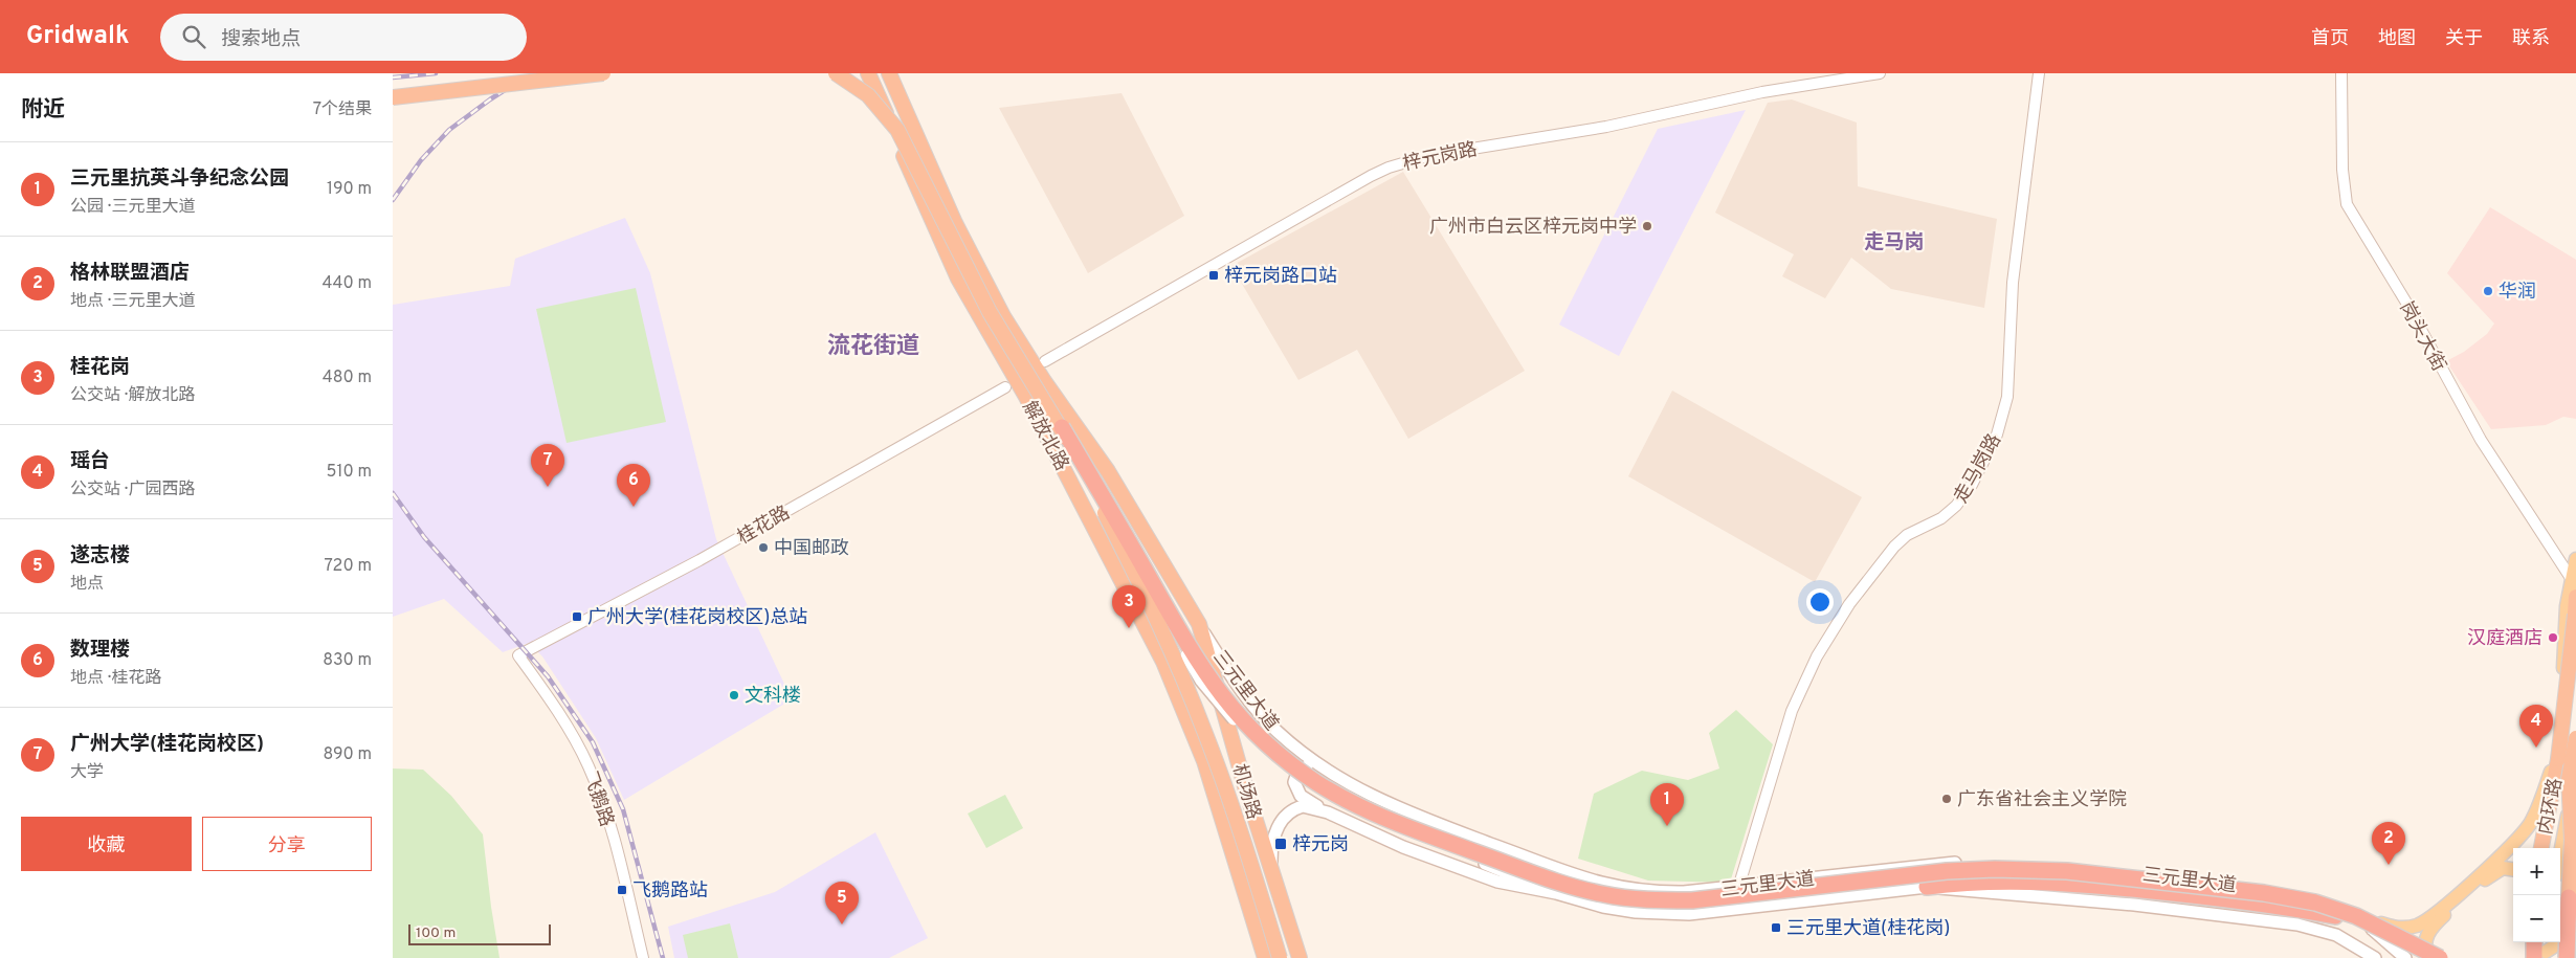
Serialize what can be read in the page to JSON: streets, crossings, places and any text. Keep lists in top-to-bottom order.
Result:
{
  "streets": {
    "highway": ["解放北路", "机场路", "内环路"],
    "main road": ["三元里大道"],
    "street": [
      "梓元岗路",
      "岗头大街",
      "走马岗路",
      "桂花路",
      "飞鹅路"
    ]
  },
  "crossings": [
    ["解放北路", "三元里大道"],
    ["解放北路", "机场路"],
    ["走马岗路", "三元里大道"],
    ["桂花路", "飞鹅路"],
    ["三元里大道", "机场路"]
  ],
  "districts": ["走马岗", "流花街道"],
  "places": {
    "other": [
      "广州市白云区梓元岗中学",
      "华润",
      "中国邮政",
      "汉庭酒店",
      "文科楼",
      "广东省社会主义学院"
    ],
    "transit": [
      "梓元岗路口站",
      "广州大学(桂花岗校区)总站",
      "梓元岗",
      "飞鹅路站",
      "三元里大道(桂花岗)"
    ]
  },
  "scale_bar": "100 m",
  "page": {
    "header": "Gridwalk",
    "search": "搜索地点",
    "nav": [
      "首页",
      "地图",
      "关于",
      "联系"
    ],
    "heading": ["附近", "7个结果"],
    "list": [
      {
        "mark": "1",
        "name": "三元里抗英斗争纪念公园",
        "note": "公园 · 三元里大道",
        "value": "190 m"
      },
      {
        "mark": "2",
        "name": "格林联盟酒店",
        "note": "地点 · 三元里大道",
        "value": "440 m"
      },
      {
        "mark": "3",
        "name": "桂花岗",
        "note": "公交站 · 解放北路",
        "value": "480 m"
      },
      {
        "mark": "4",
        "name": "瑶台",
        "note": "公交站 · 广园西路",
        "value": "510 m"
      },
      {
        "mark": "5",
        "name": "遂志楼",
        "note": "地点",
        "value": "720 m"
      },
      {
        "mark": "6",
        "name": "数理楼",
        "note": "地点 · 桂花路",
        "value": "830 m"
      },
      {
        "mark": "7",
        "name": "广州大学(桂花岗校区)",
        "note": "大学",
        "value": "890 m"
      }
    ],
    "pins": [
      "7",
      "6",
      "3",
      "4",
      "1",
      "2",
      "5"
    ],
    "buttons": ["收藏", "分享"],
    "map_buttons": ["+", "−"],
    "scale": "100 m"
  }
}
